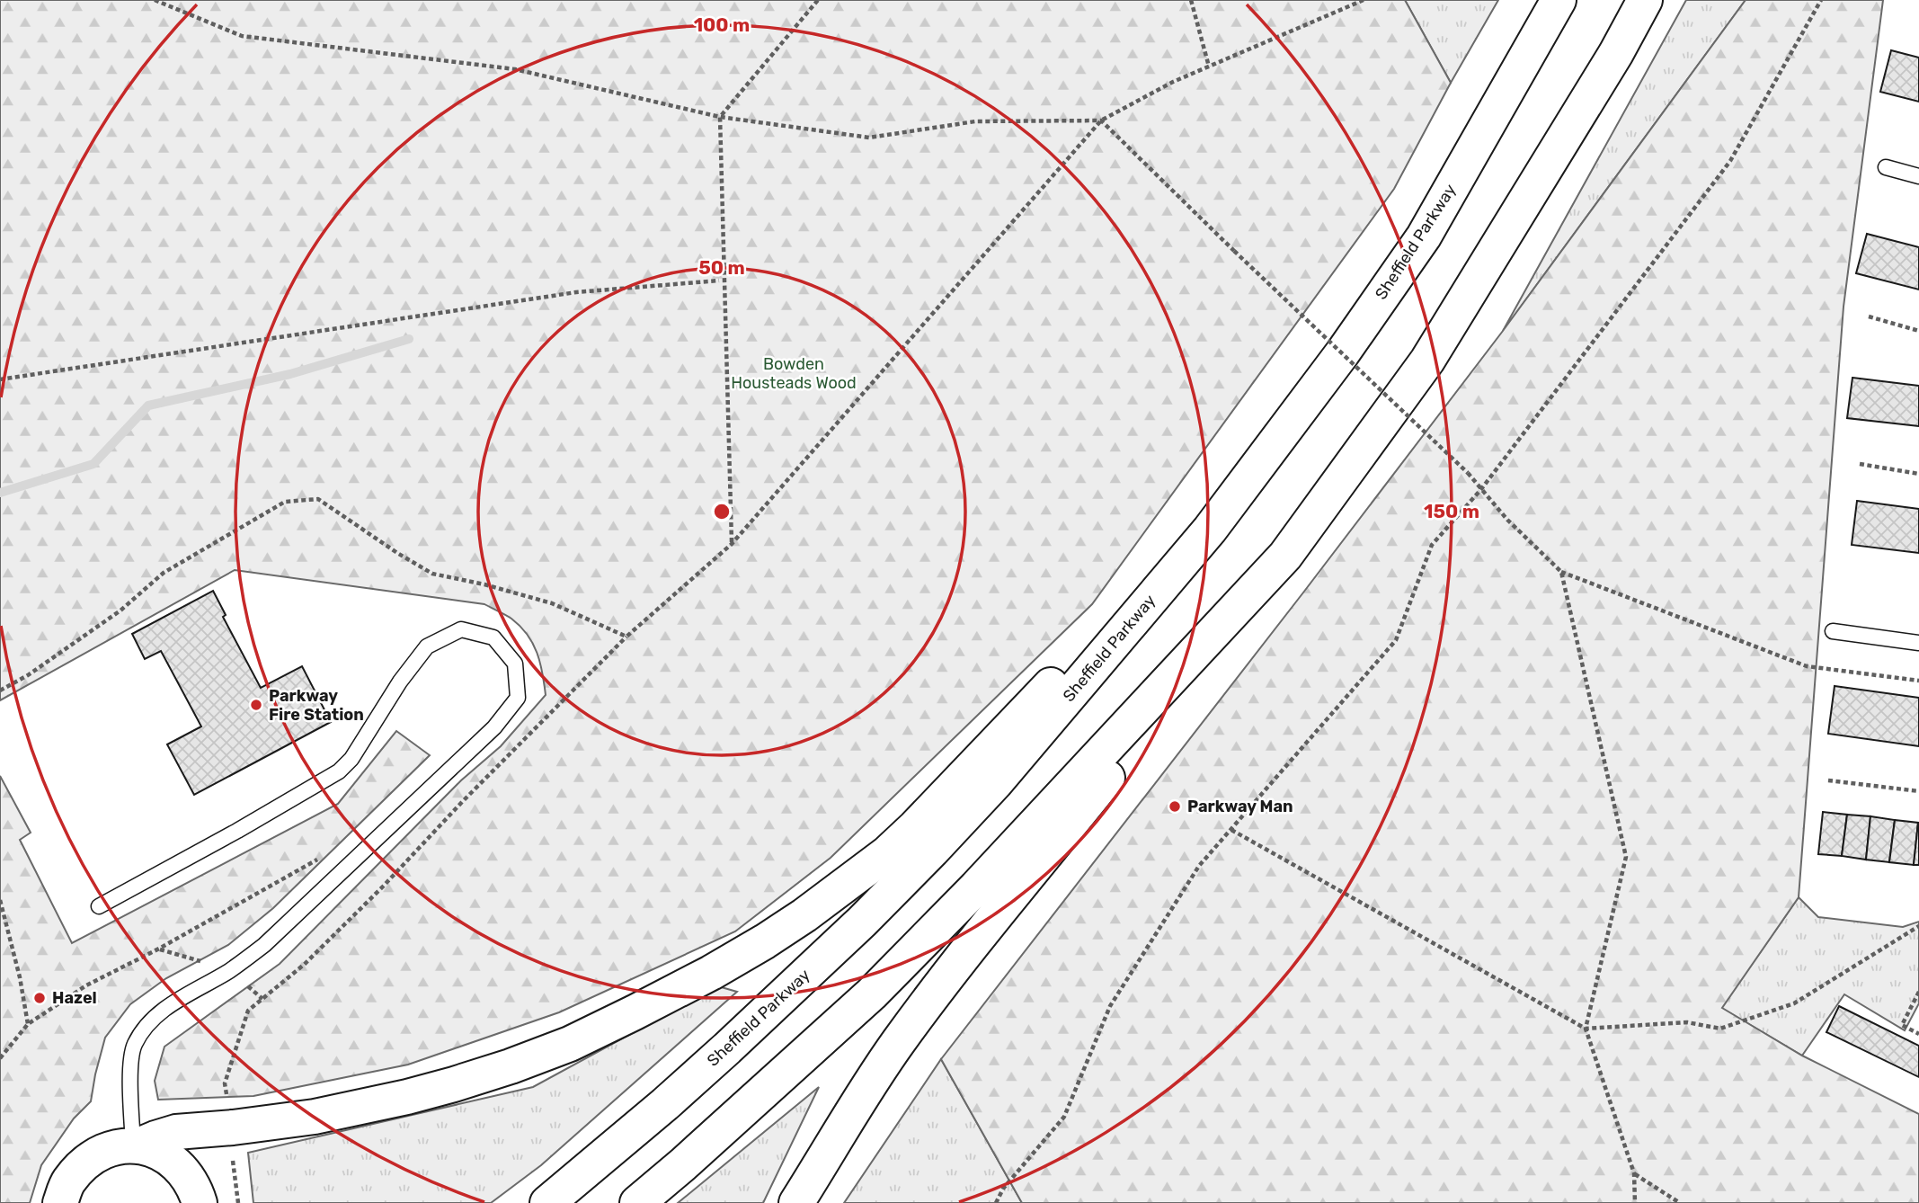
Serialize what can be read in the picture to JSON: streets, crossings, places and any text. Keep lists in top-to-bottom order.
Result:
{
  "streets": {
    "highway": ["Sheffield Parkway"]
  },
  "parks": ["Bowden Housteads Wood"],
  "places": ["Parkway Fire Station", "Parkway Man", "Hazel"],
  "rings": ["100 m", "50 m", "150 m"]
}
